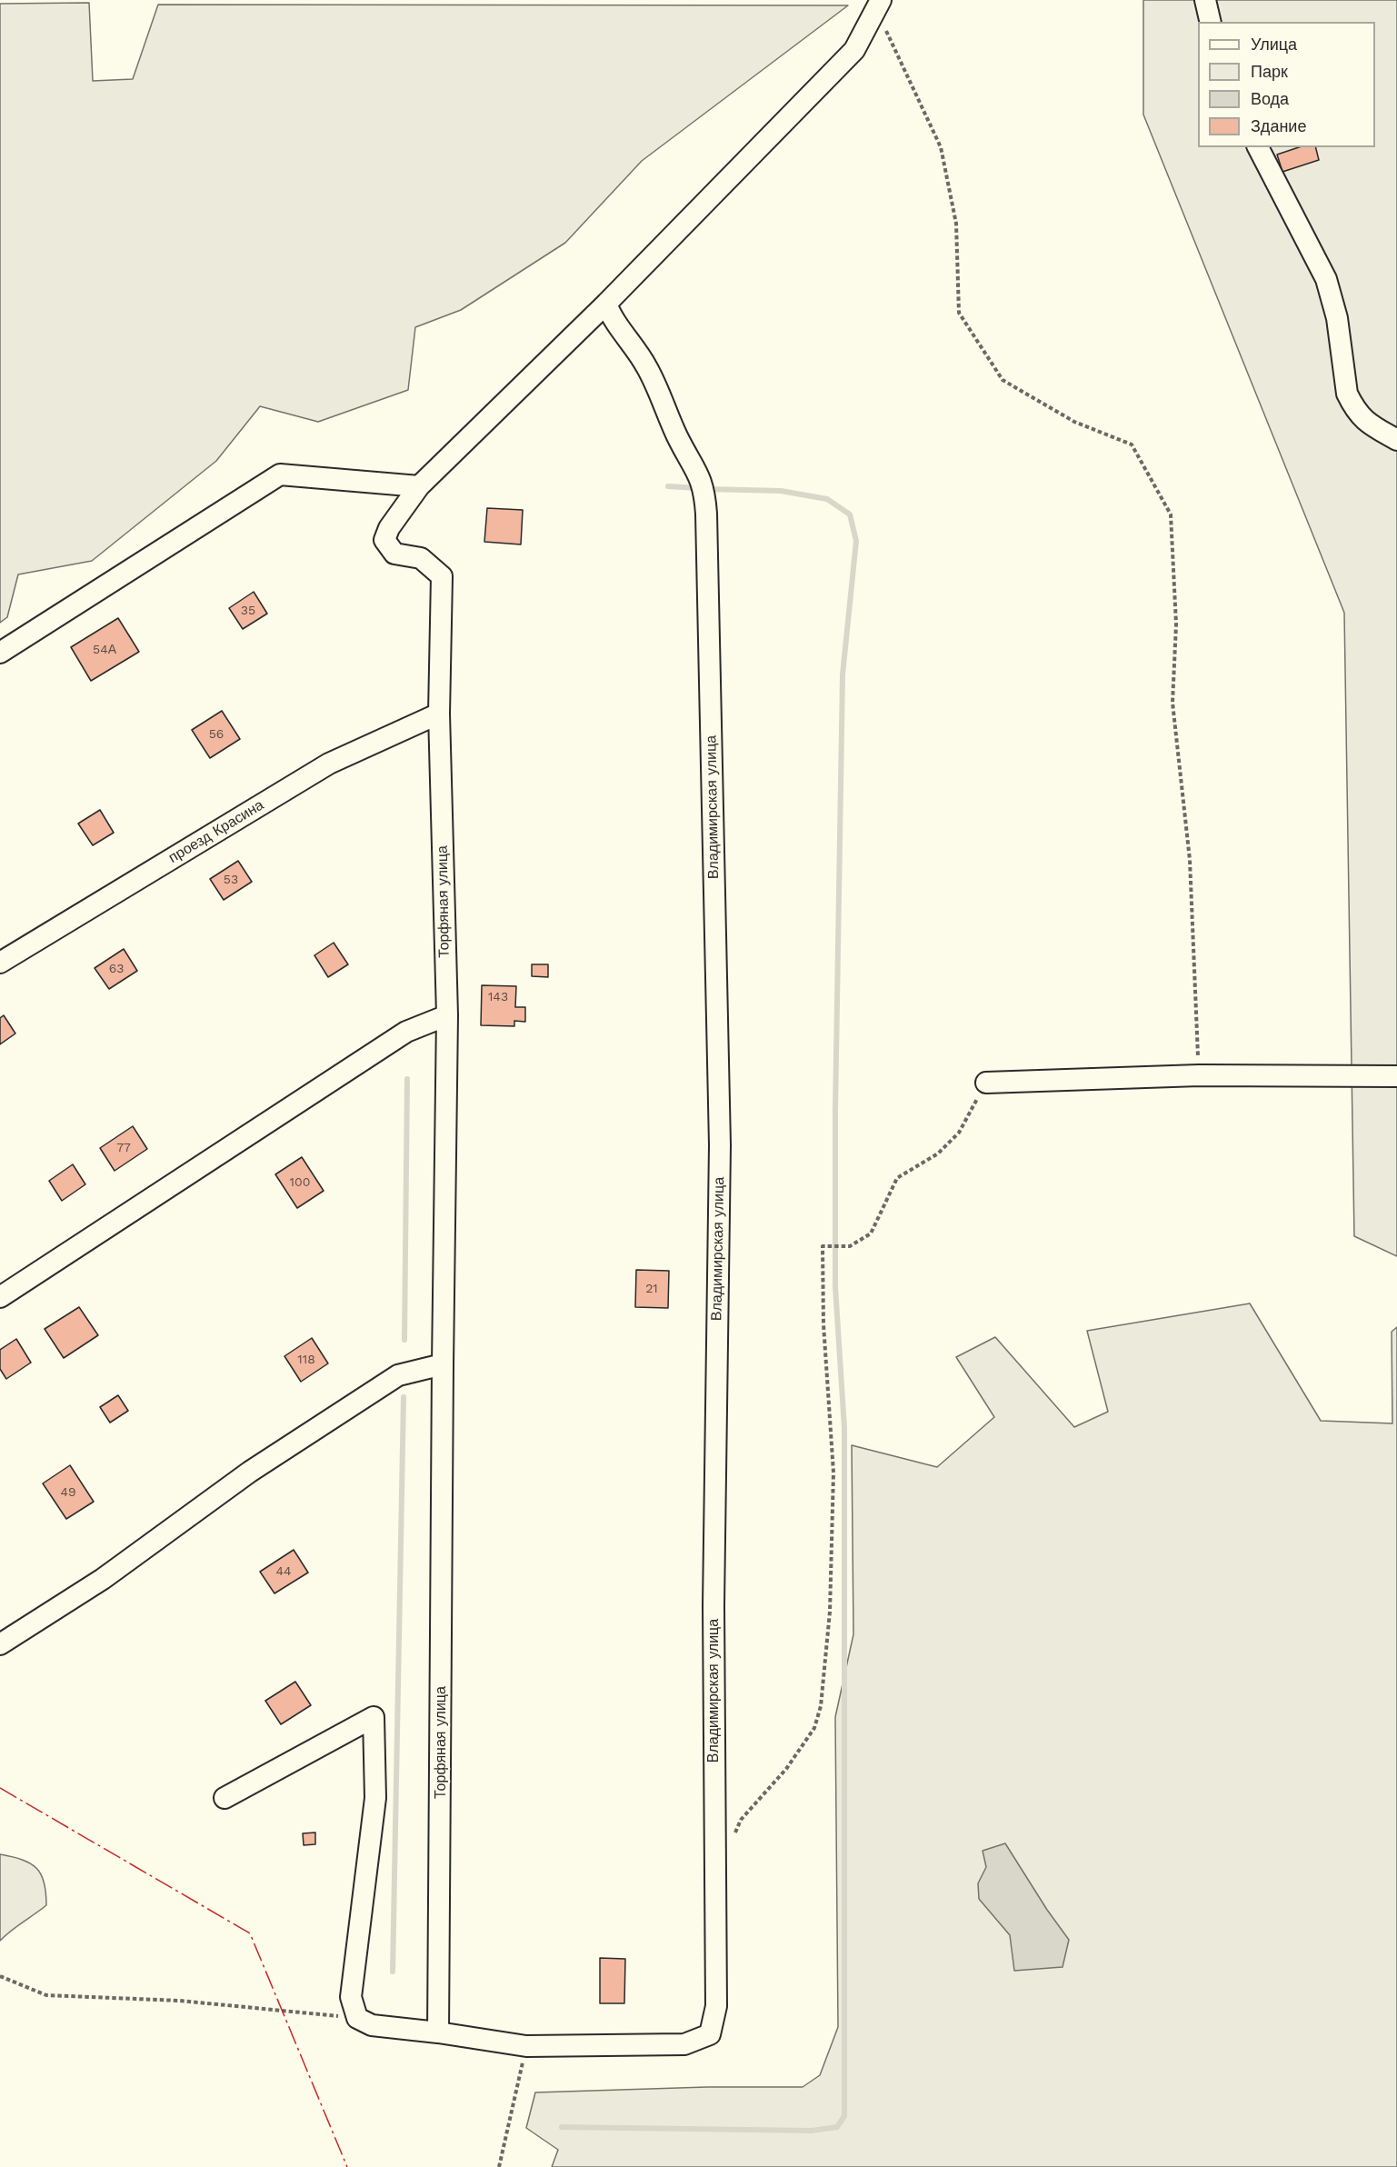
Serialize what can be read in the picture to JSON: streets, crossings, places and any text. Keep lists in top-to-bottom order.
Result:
{
  "streets": {
    "street": ["Владимирская улица", "проезд Красина", "Торфяная улица"]
  },
  "crossings": [
    ["проезд Красина", "Торфяная улица"]
  ],
  "house_numbers": [
    "35",
    "54А",
    "56",
    "53",
    "63",
    "143",
    "77",
    "100",
    "21",
    "118",
    "49",
    "44"
  ],
  "legend": [
    "Улица",
    "Парк",
    "Вода",
    "Здание"
  ]
}
